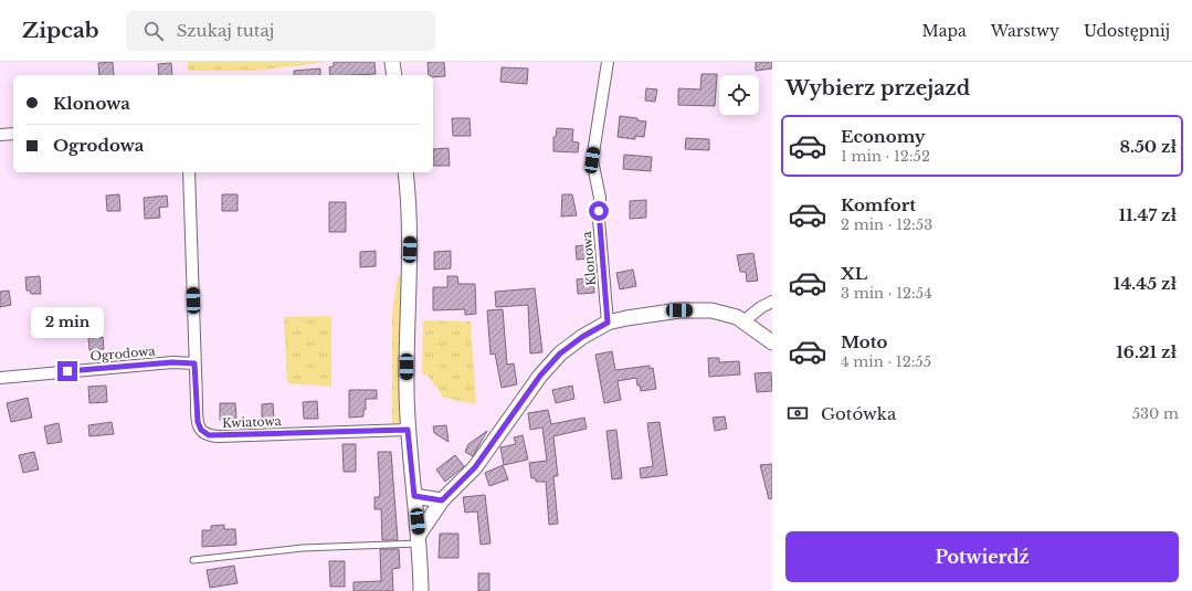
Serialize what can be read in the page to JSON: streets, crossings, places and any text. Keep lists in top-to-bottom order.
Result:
{
  "streets": {
    "street": ["Klonowa", "Ogrodowa", "Kwiatowa"]
  },
  "crossings": [
    ["Ogrodowa", "Kwiatowa"]
  ],
  "page": {
    "header": "Zipcab",
    "search": "Szukaj tutaj",
    "nav": ["Mapa", "Warstwy", "Udostępnij"],
    "heading": "Wybierz przejazd",
    "banner": ["Klonowa", "Ogrodowa"],
    "list": [
      {
        "name": "Economy",
        "note": "1 min · 12:52",
        "value": "8.50 zł"
      },
      {
        "name": "Komfort",
        "note": "2 min · 12:53",
        "value": "11.47 zł"
      },
      {
        "name": "XL",
        "note": "3 min · 12:54",
        "value": "14.45 zł"
      },
      {
        "name": "Moto",
        "note": "4 min · 12:55",
        "value": "16.21 zł"
      }
    ],
    "bubble": "2 min",
    "pay": ["Gotówka", "530 m"],
    "buttons": "Potwierdź"
  }
}
